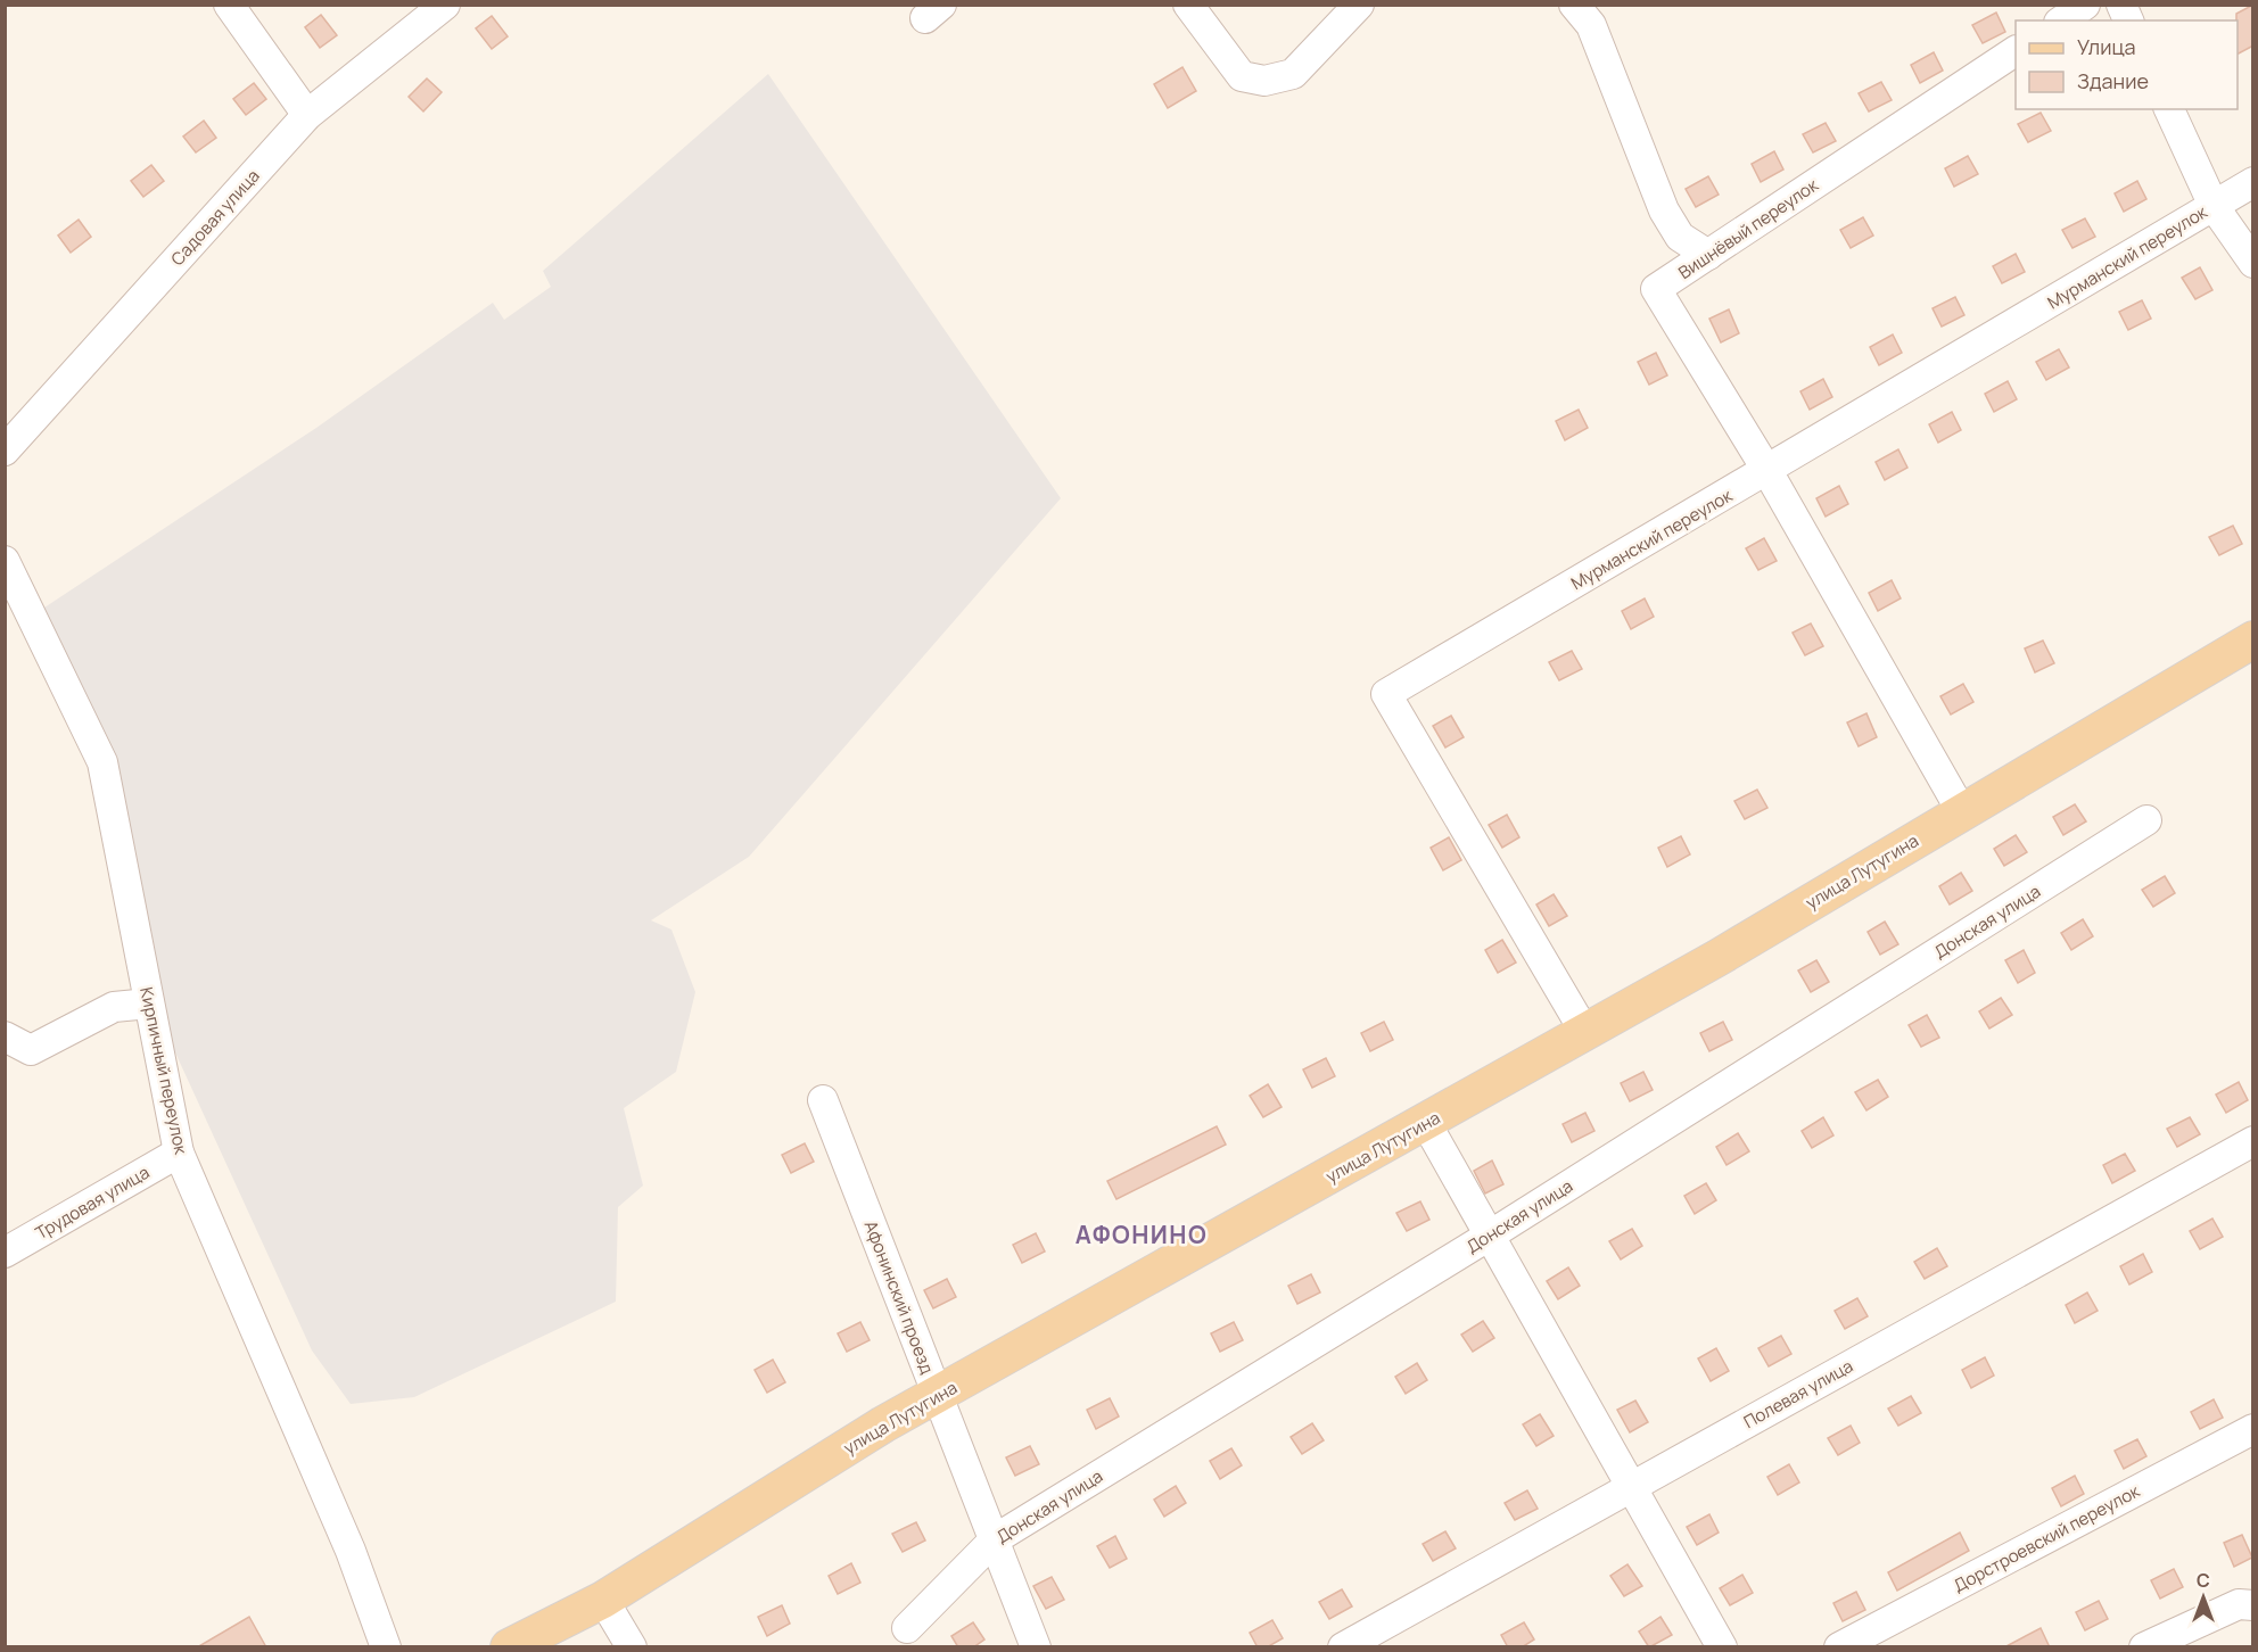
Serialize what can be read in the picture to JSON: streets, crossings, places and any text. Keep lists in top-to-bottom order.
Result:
{
  "streets": {
    "main road": ["улица Лутугина"],
    "street": [
      "Садовая улица",
      "Вишнёвый переулок",
      "Мурманский переулок",
      "Донская улица",
      "Кирпичный переулок",
      "Трудовая улица",
      "Афонинский проезд",
      "Полевая улица",
      "Дорстроевский переулок"
    ]
  },
  "crossings": [
    ["Вишнёвый переулок", "Мурманский переулок"],
    ["Мурманский переулок", "улица Лутугина"],
    ["улица Лутугина", "Афонинский проезд"],
    ["Донская улица", "Афонинский проезд"],
    ["Кирпичный переулок", "Трудовая улица"]
  ],
  "districts": ["АФОНИНО"],
  "legend": ["Улица", "Здание"],
  "north": "top"
}
